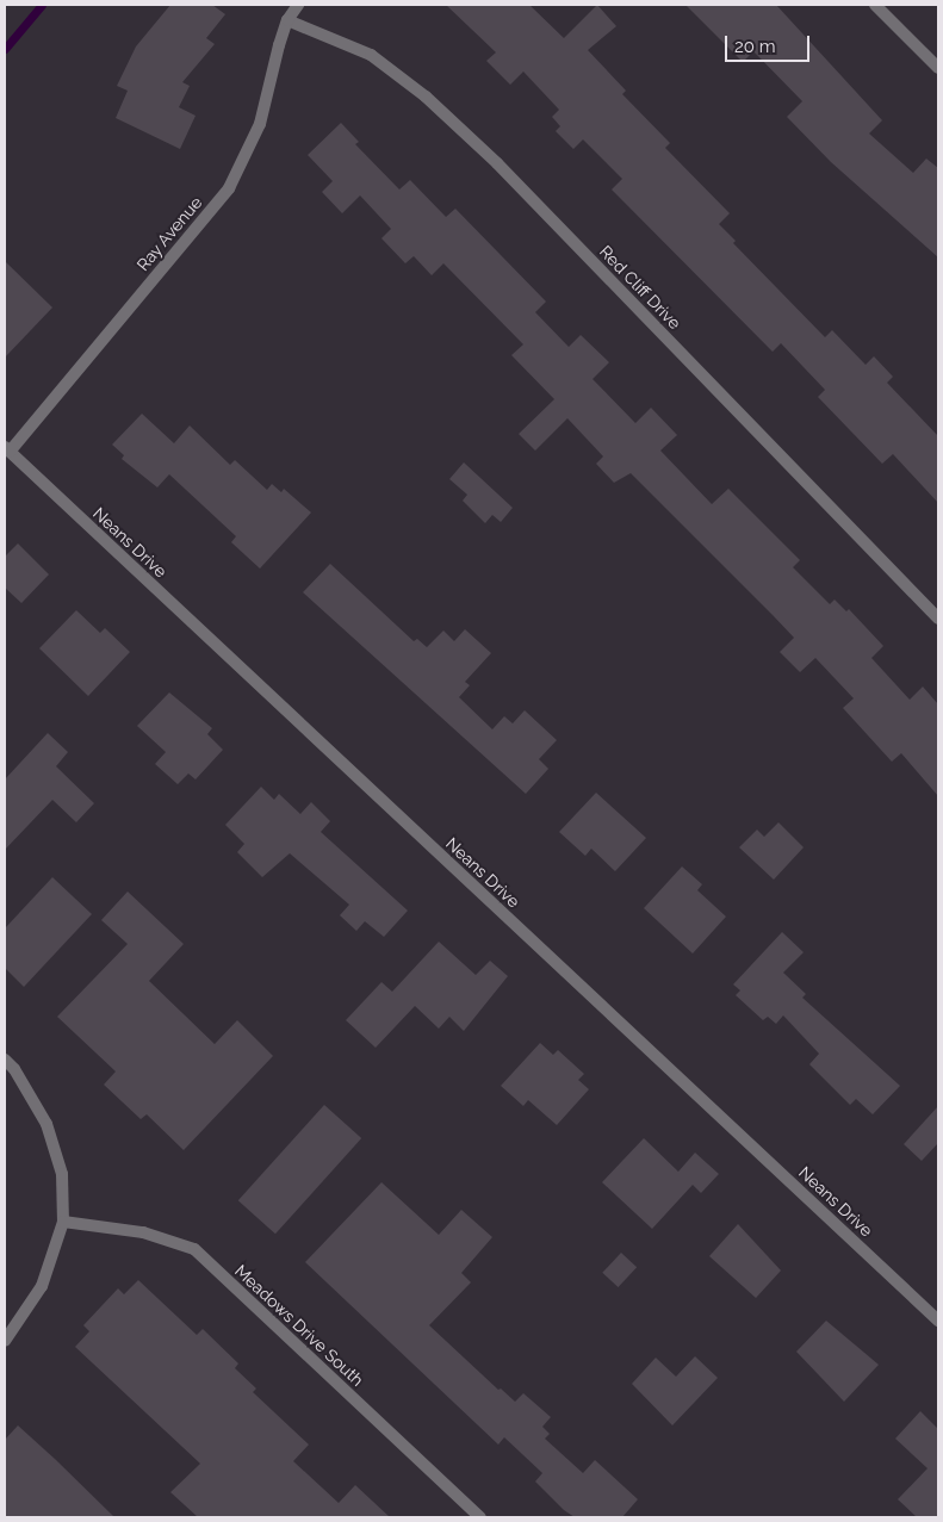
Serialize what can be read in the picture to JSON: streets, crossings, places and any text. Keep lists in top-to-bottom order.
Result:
{
  "streets": {
    "street": [
      "Ray Avenue",
      "Red Cliff Drive",
      "Neans Drive",
      "Meadows Drive South"
    ]
  },
  "crossings": [
    ["Ray Avenue", "Red Cliff Drive"],
    ["Ray Avenue", "Neans Drive"]
  ],
  "scale_bar": "20 m"
}
